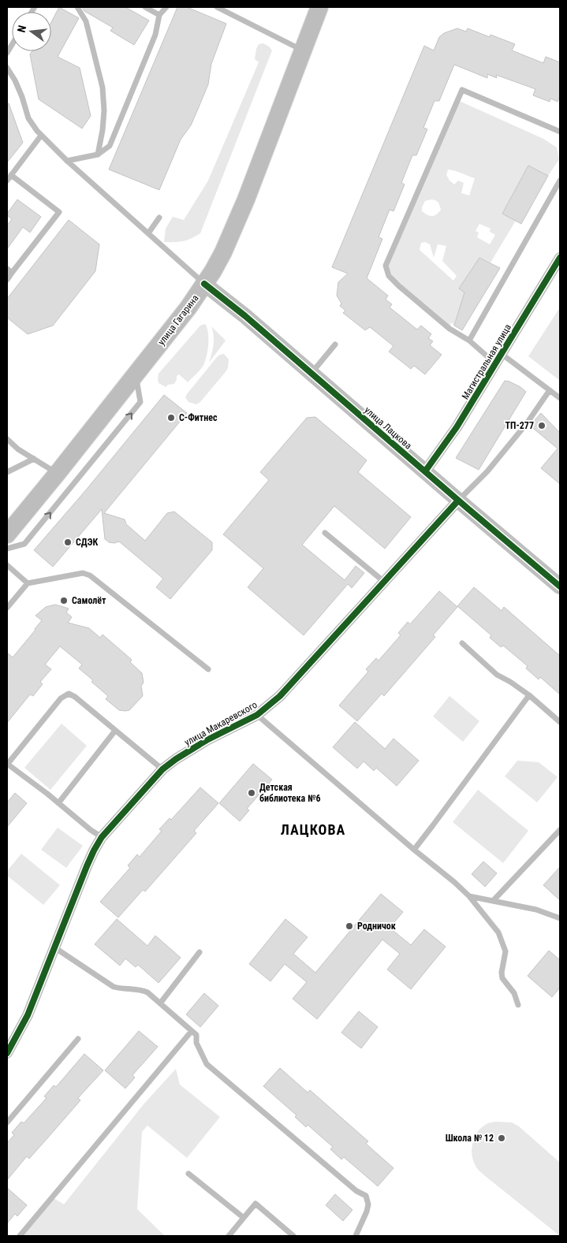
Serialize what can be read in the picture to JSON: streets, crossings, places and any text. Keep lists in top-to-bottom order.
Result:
{
  "streets": {
    "main road": ["улица Гагарина"],
    "street": ["Магистральная улица", "улица Лацкова", "улица Макаревского"]
  },
  "crossings": [
    ["улица Гагарина", "улица Лацкова"],
    ["Магистральная улица", "улица Лацкова"],
    ["улица Лацкова", "улица Макаревского"]
  ],
  "districts": ["ЛАЦКОВА"],
  "places": [
    "С-Фитнес",
    "ТП-277",
    "СДЭК",
    "Самолёт",
    "Детская библиотека №6",
    "Родничок",
    "Школа № 12"
  ],
  "north": "left"
}
